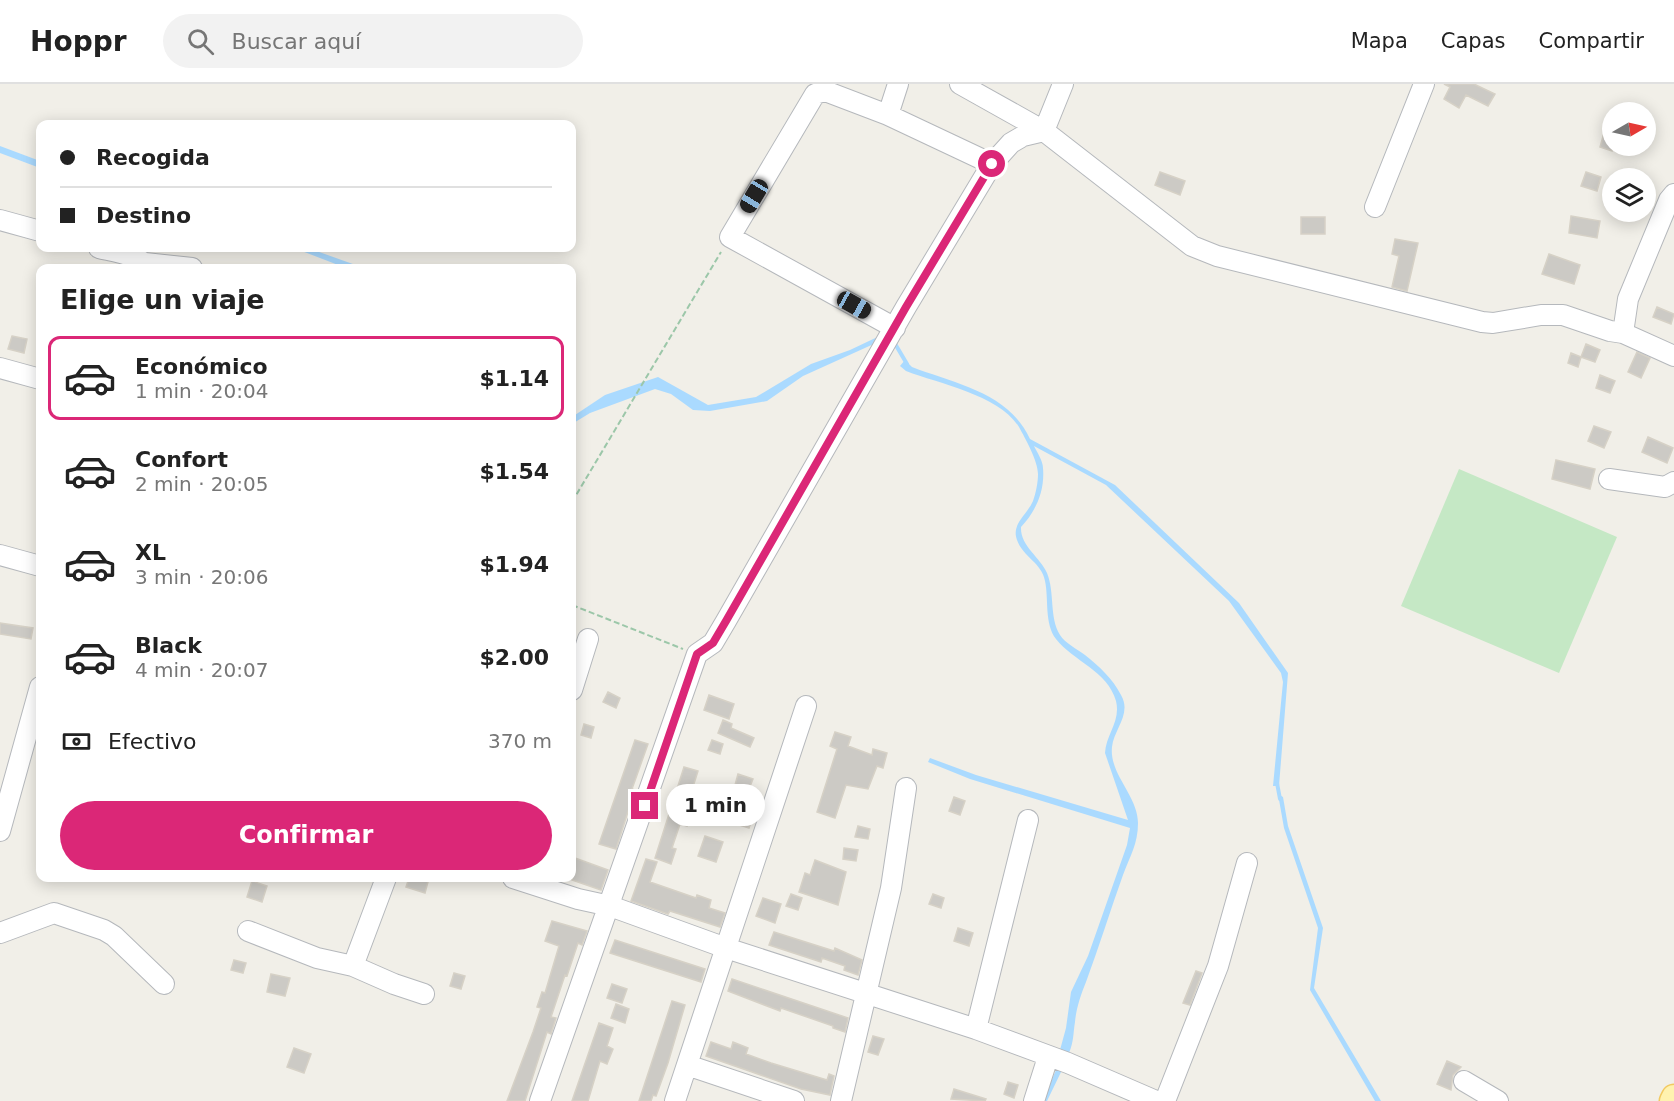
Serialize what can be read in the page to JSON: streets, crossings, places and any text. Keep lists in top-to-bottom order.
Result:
{
  "north": "right",
  "page": {
    "header": "Hoppr",
    "search": "Buscar aquí",
    "nav": ["Mapa", "Capas", "Compartir"],
    "banner": ["Recogida", "Destino"],
    "heading": "Elige un viaje",
    "list": [
      {
        "name": "Económico",
        "note": "1 min · 20:04",
        "value": "$1.14"
      },
      {
        "name": "Confort",
        "note": "2 min · 20:05",
        "value": "$1.54"
      },
      {
        "name": "XL",
        "note": "3 min · 20:06",
        "value": "$1.94"
      },
      {
        "name": "Black",
        "note": "4 min · 20:07",
        "value": "$2.00"
      }
    ],
    "pay": ["Efectivo", "370 m"],
    "bubble": "1 min",
    "buttons": "Confirmar"
  }
}
